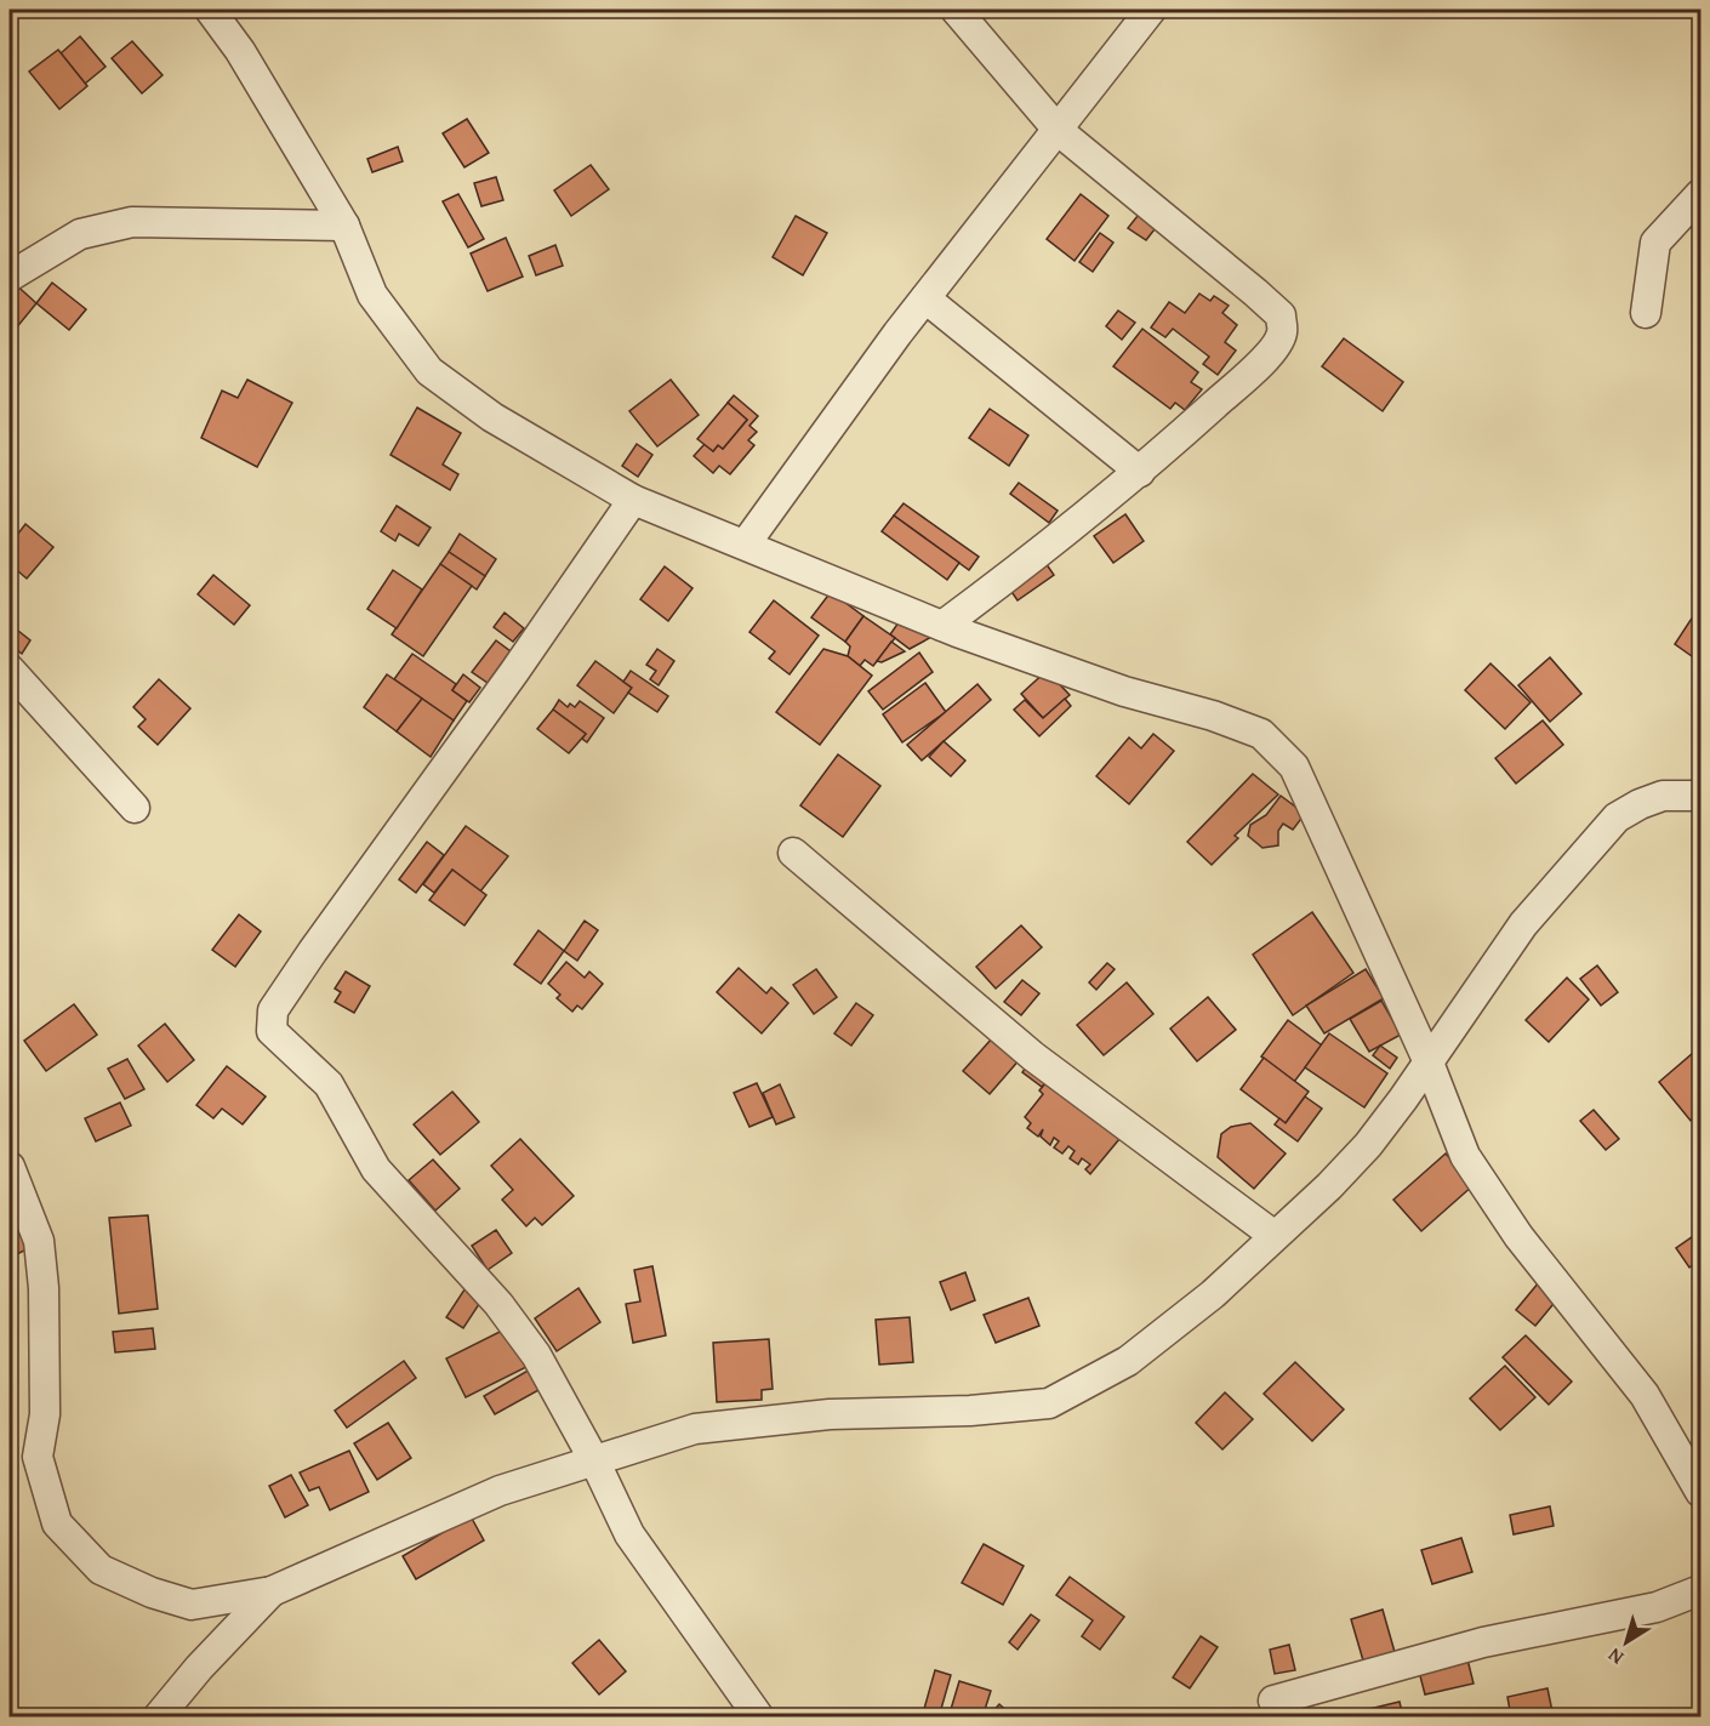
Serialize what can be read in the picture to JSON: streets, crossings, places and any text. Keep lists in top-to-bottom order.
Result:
{
  "north": "bottom left"
}
